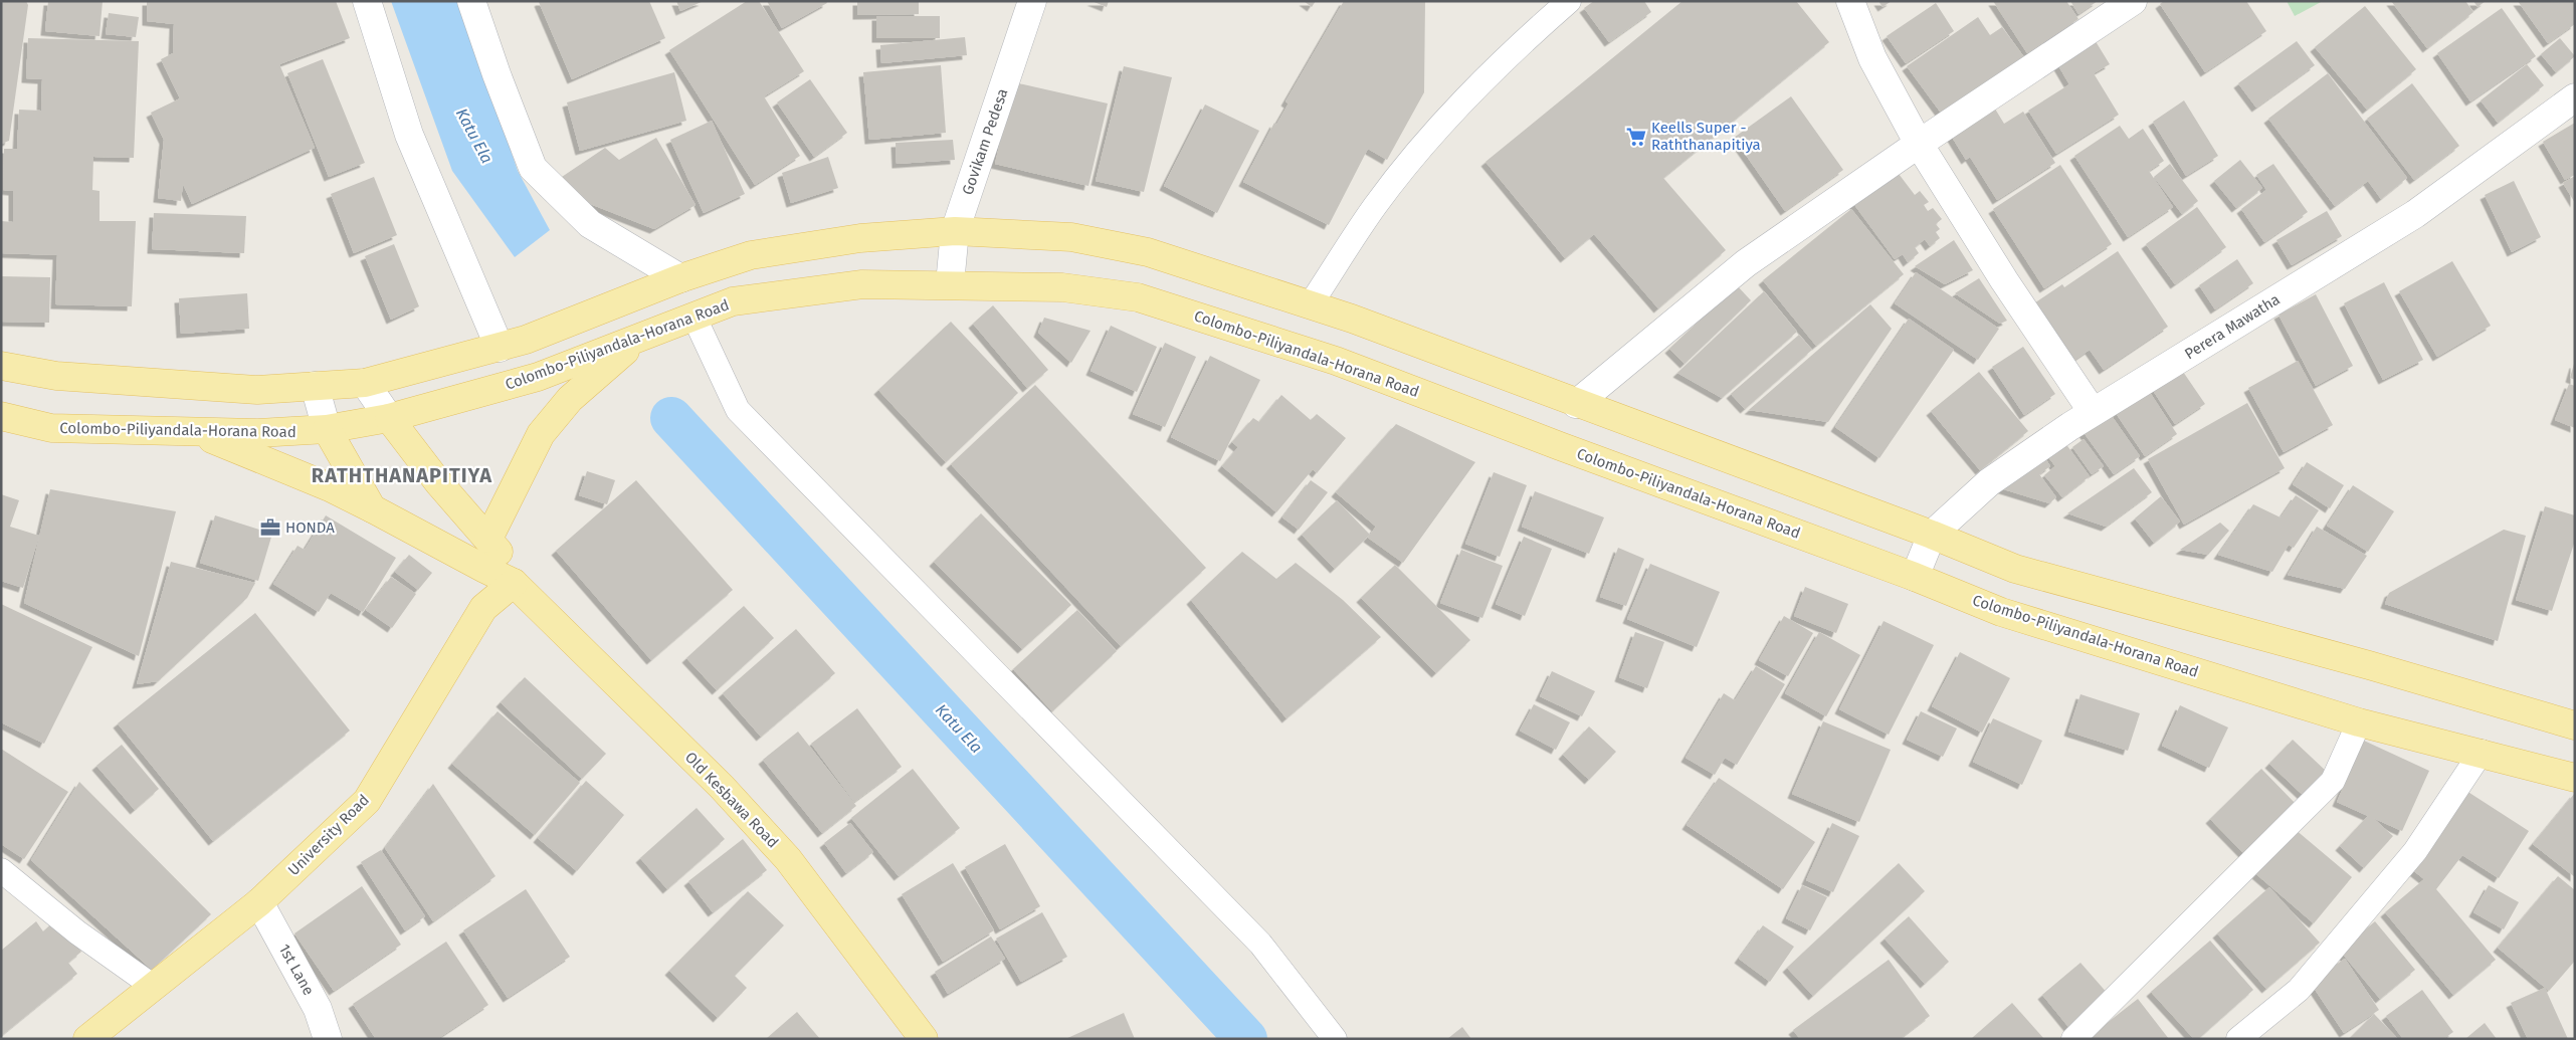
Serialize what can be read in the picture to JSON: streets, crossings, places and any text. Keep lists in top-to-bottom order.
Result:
{
  "streets": {
    "main road": ["Colombo-Piliyandala-Horana Road", "Old Kesbawa Road", "University Road"],
    "street": ["Govikam Pedesa", "Perera Mawatha", "1st Lane"]
  },
  "crossings": [
    ["Govikam Pedesa", "Colombo-Piliyandala-Horana Road"],
    ["Perera Mawatha", "Colombo-Piliyandala-Horana Road"],
    ["Colombo-Piliyandala-Horana Road", "Old Kesbawa Road"],
    ["Old Kesbawa Road", "University Road"],
    ["University Road", "1st Lane"]
  ],
  "districts": ["RATHTHANAPITIYA"],
  "water": ["Katu Ela"],
  "places": {
    "supermarket": ["Keells Super - Raththanapitiya"],
    "office": ["HONDA"]
  }
}
